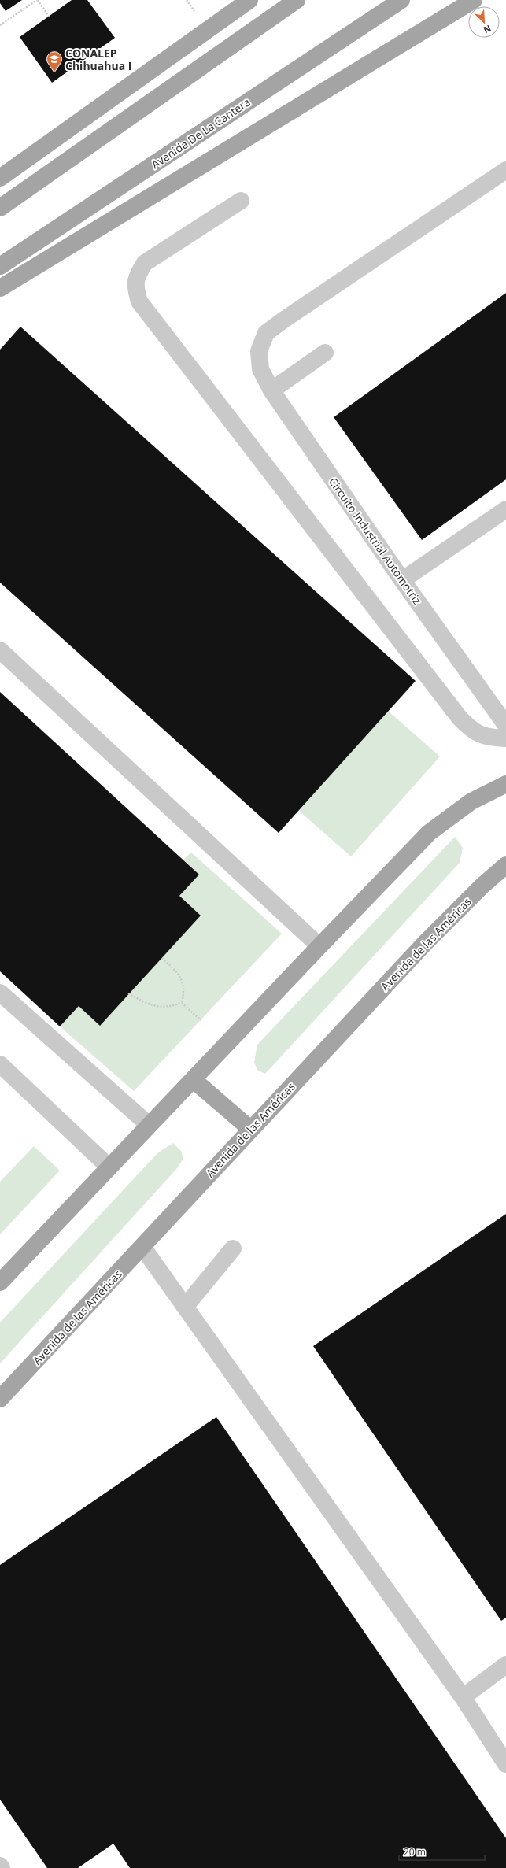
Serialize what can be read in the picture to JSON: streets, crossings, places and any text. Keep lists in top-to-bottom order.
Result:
{
  "streets": {
    "main road": ["Avenida De La Cantera", "Avenida de las Américas"],
    "lane": ["Circuito Industrial Automotriz"]
  },
  "places": {
    "school or university": ["CONALEP Chihuahua I"]
  },
  "scale_bar": "20 m",
  "north": "bottom right"
}
